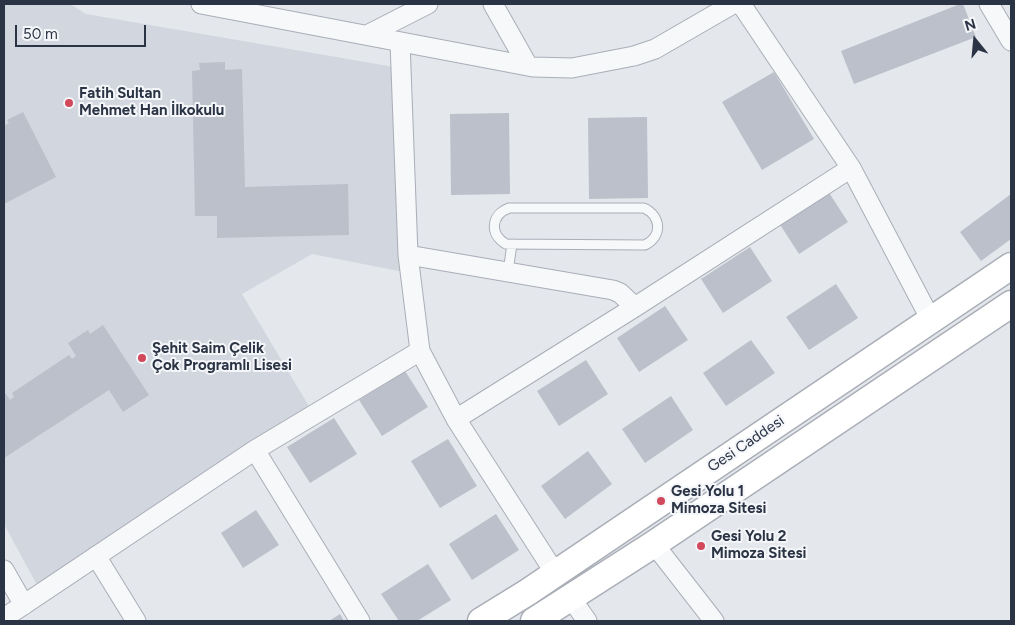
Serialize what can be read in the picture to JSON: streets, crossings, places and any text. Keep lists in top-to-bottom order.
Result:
{
  "streets": {
    "main road": ["Gesi Caddesi"]
  },
  "places": [
    "Fatih Sultan Mehmet Han İlkokulu",
    "Şehit Saim Çelik Çok Programlı Lisesi",
    "Gesi Yolu 1 Mimoza Sitesi",
    "Gesi Yolu 2 Mimoza Sitesi"
  ],
  "scale_bar": "50 m",
  "north": "top"
}
